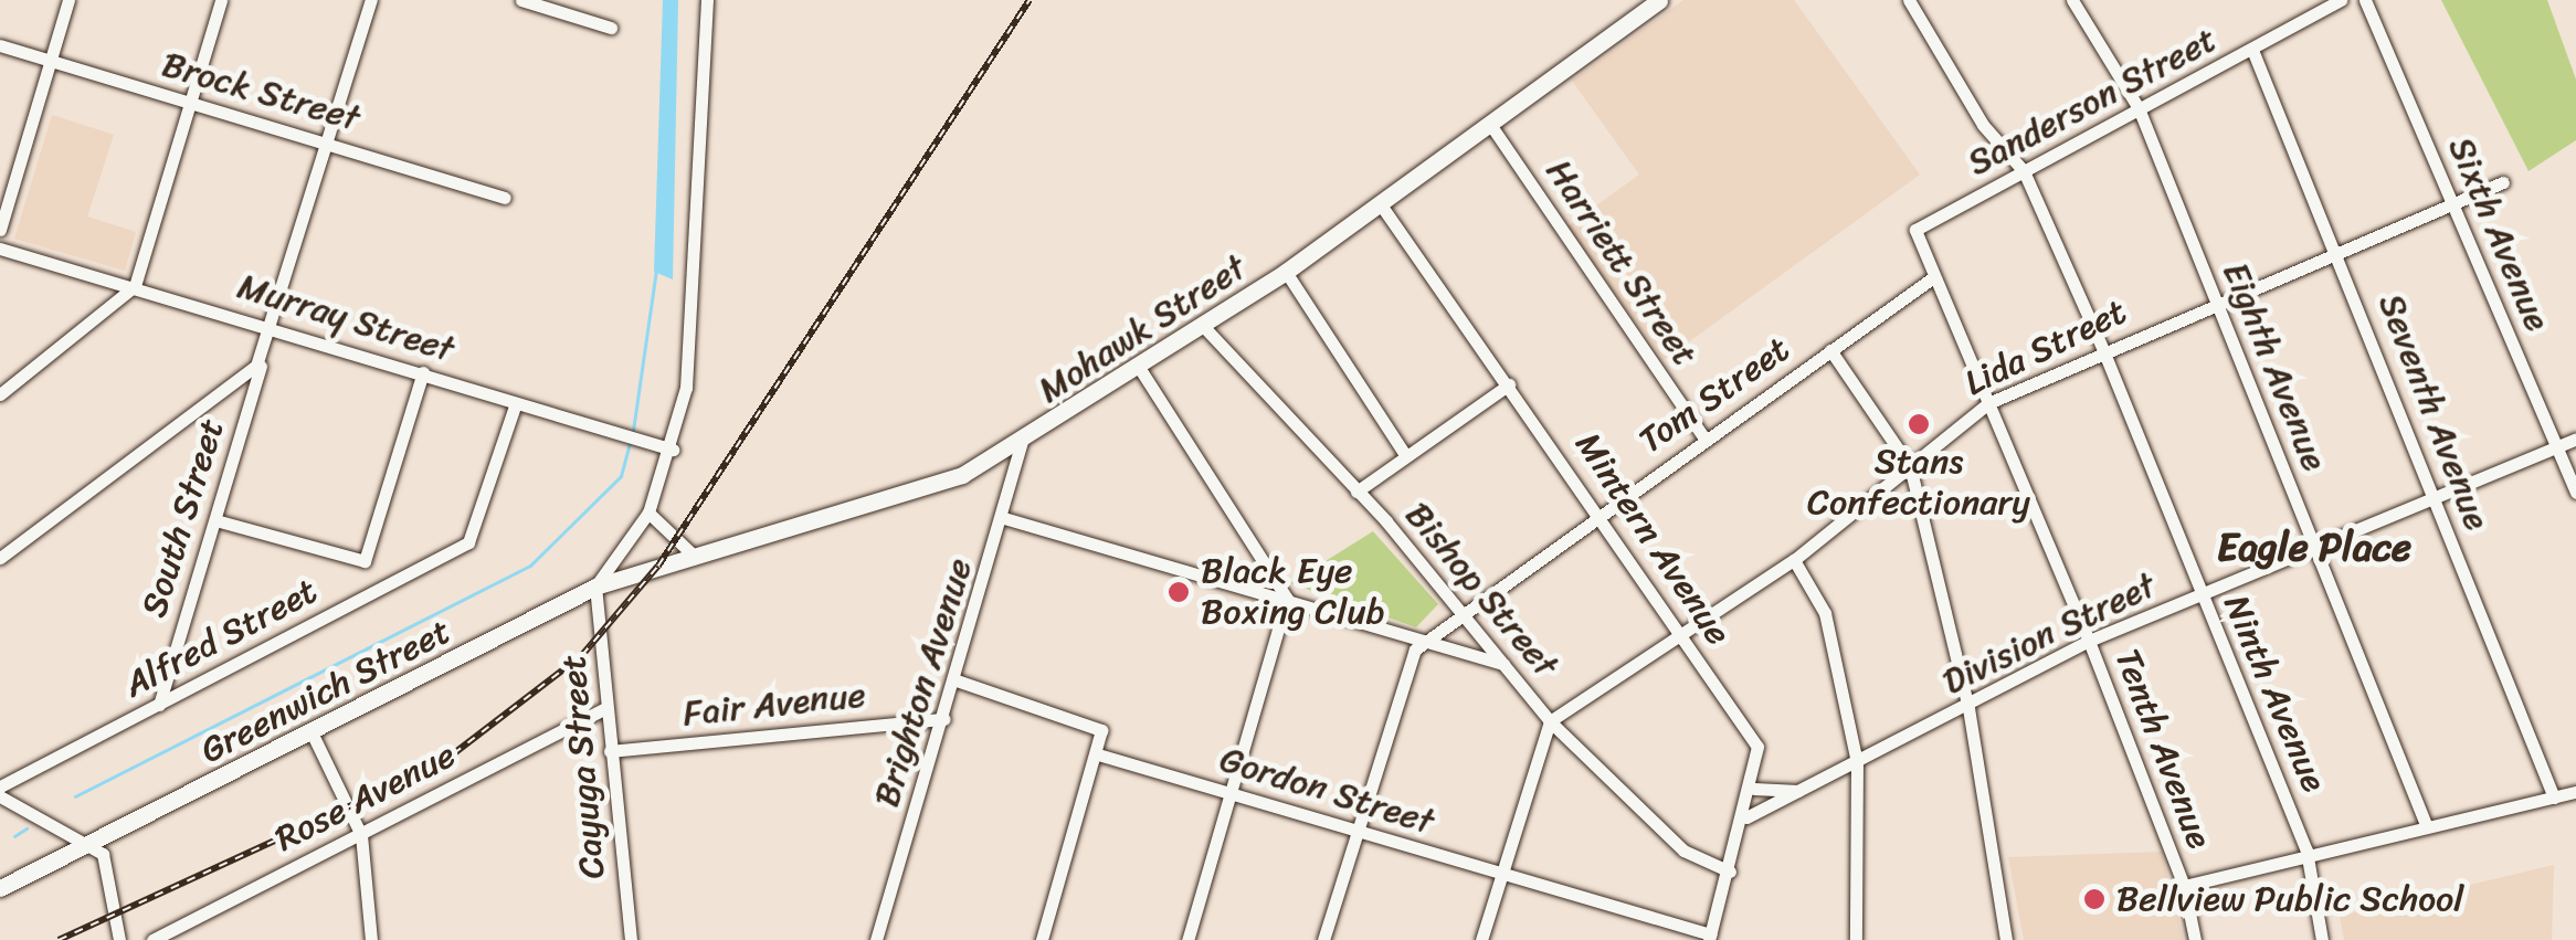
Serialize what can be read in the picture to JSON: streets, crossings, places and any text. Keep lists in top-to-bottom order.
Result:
{
  "streets": {
    "street": [
      "Brock Street",
      "Sanderson Street",
      "Sixth Avenue",
      "Harriett Street",
      "Murray Street",
      "Mohawk Street",
      "Lida Street",
      "Eighth Avenue",
      "Tom Street",
      "Seventh Avenue",
      "South Street",
      "Mintern Avenue",
      "Bishop Street",
      "Division Street",
      "Alfred Street",
      "Brighton Avenue",
      "Greenwich Street",
      "Ninth Avenue",
      "Fair Avenue",
      "Tenth Avenue",
      "Cayuga Street",
      "Gordon Street",
      "Rose Avenue"
    ]
  },
  "crossings": [
    ["Brock Street", "South Street"],
    ["Sanderson Street", "Eighth Avenue"],
    ["Sanderson Street", "Tom Street"],
    ["Sanderson Street", "Seventh Avenue"],
    ["Sanderson Street", "Ninth Avenue"],
    ["Sanderson Street", "Tenth Avenue"],
    ["Sixth Avenue", "Lida Street"],
    ["Sixth Avenue", "Division Street"],
    ["Harriett Street", "Mohawk Street"],
    ["Harriett Street", "Tom Street"],
    ["Murray Street", "South Street"],
    ["Murray Street", "Alfred Street"],
    ["Murray Street", "Greenwich Street"],
    ["Mohawk Street", "Mintern Avenue"],
    ["Mohawk Street", "Bishop Street"],
    ["Mohawk Street", "Brighton Avenue"],
    ["Mohawk Street", "Greenwich Street"],
    ["Mohawk Street", "Cayuga Street"],
    ["Lida Street", "Eighth Avenue"],
    ["Lida Street", "Seventh Avenue"],
    ["Lida Street", "Mintern Avenue"],
    ["Lida Street", "Bishop Street"],
    ["Lida Street", "Ninth Avenue"],
    ["Lida Street", "Tenth Avenue"],
    ["Eighth Avenue", "Division Street"],
    ["Tom Street", "Mintern Avenue"],
    ["Tom Street", "Bishop Street"],
    ["Tom Street", "Tenth Avenue"],
    ["Seventh Avenue", "Division Street"],
    ["South Street", "Alfred Street"],
    ["Mintern Avenue", "Bishop Street"],
    ["Mintern Avenue", "Division Street"],
    ["Mintern Avenue", "Gordon Street"],
    ["Division Street", "Ninth Avenue"],
    ["Division Street", "Tenth Avenue"],
    ["Brighton Avenue", "Fair Avenue"],
    ["Greenwich Street", "Cayuga Street"],
    ["Fair Avenue", "Cayuga Street"],
    ["Cayuga Street", "Rose Avenue"]
  ],
  "districts": ["Eagle Place"],
  "places": ["Stans Confectionary", "Black Eye Boxing Club", "Bellview Public School"]
}
